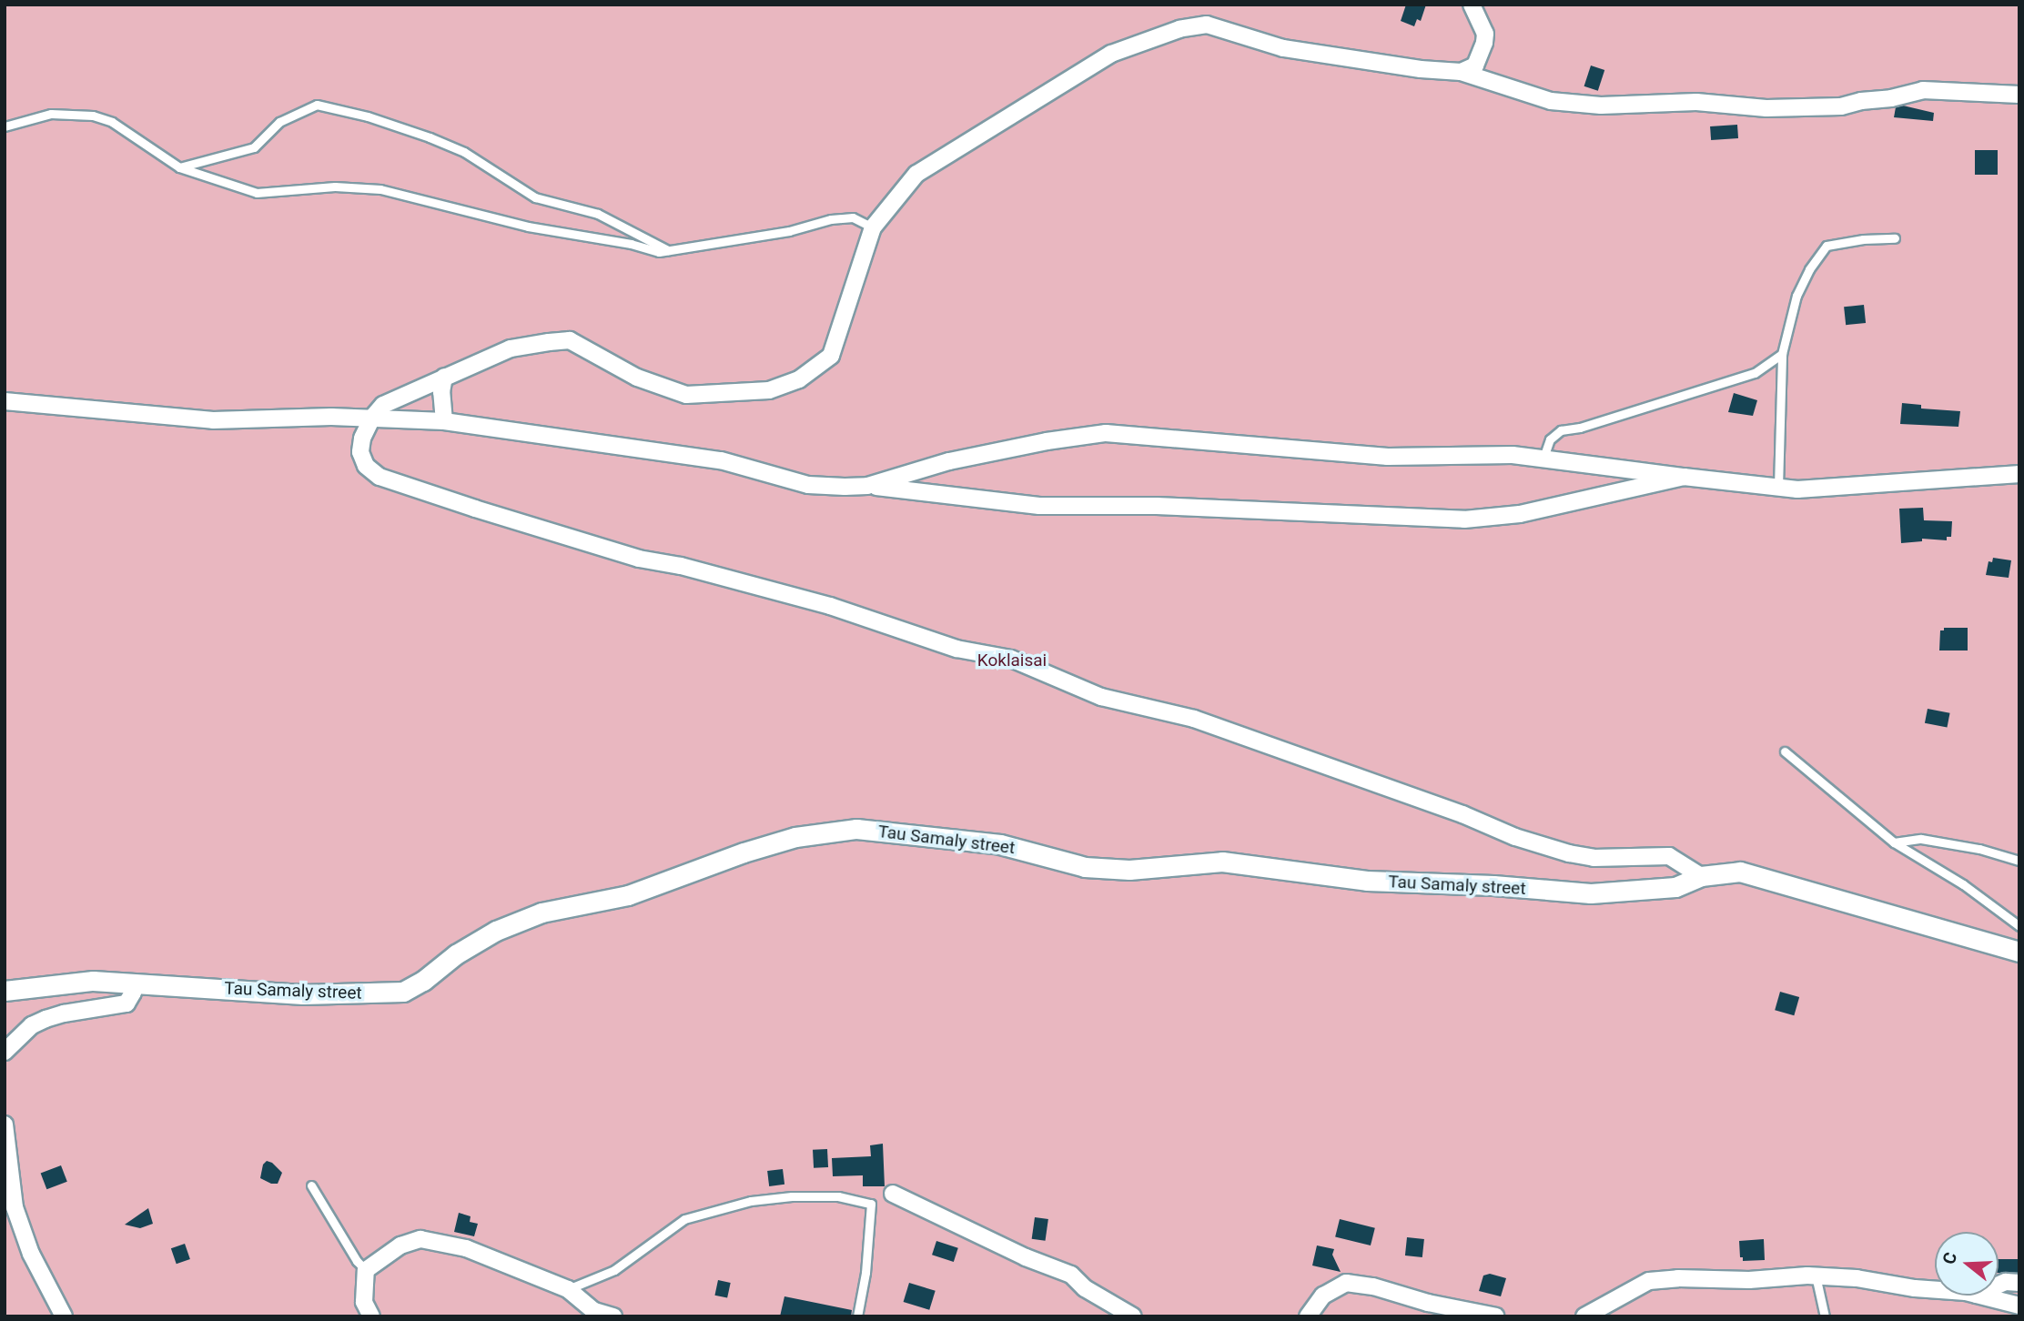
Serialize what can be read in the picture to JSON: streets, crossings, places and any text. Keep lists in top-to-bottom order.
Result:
{
  "streets": {
    "street": ["Tau Samaly street"]
  },
  "parks": ["Koklaisai"],
  "north": "left"
}
